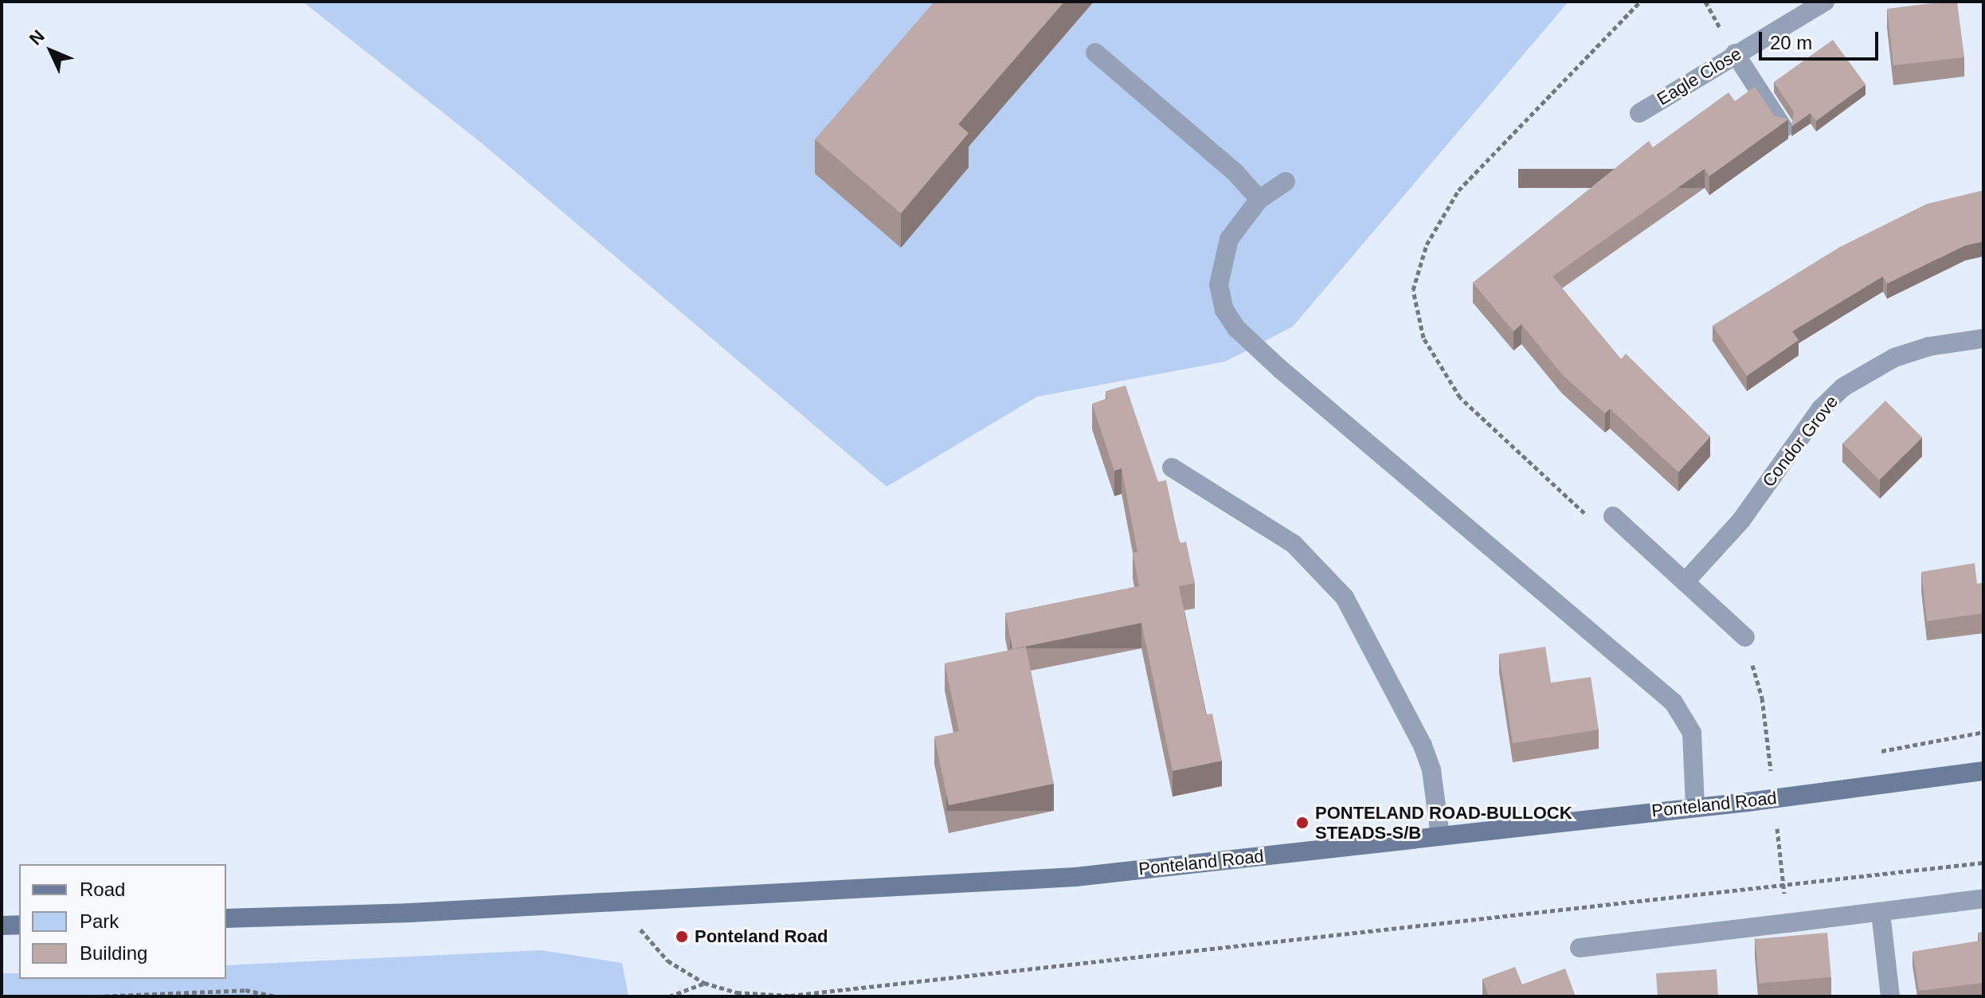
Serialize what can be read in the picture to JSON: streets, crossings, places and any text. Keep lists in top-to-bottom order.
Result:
{
  "streets": {
    "main road": ["Ponteland Road"],
    "street": ["Eagle Close", "Condor Grove"]
  },
  "places": ["PONTELAND ROAD-BULLOCK STEADS-S/B", "Ponteland Road"],
  "legend": ["Road", "Park", "Building"],
  "scale_bar": "20 m",
  "north": "top left"
}
